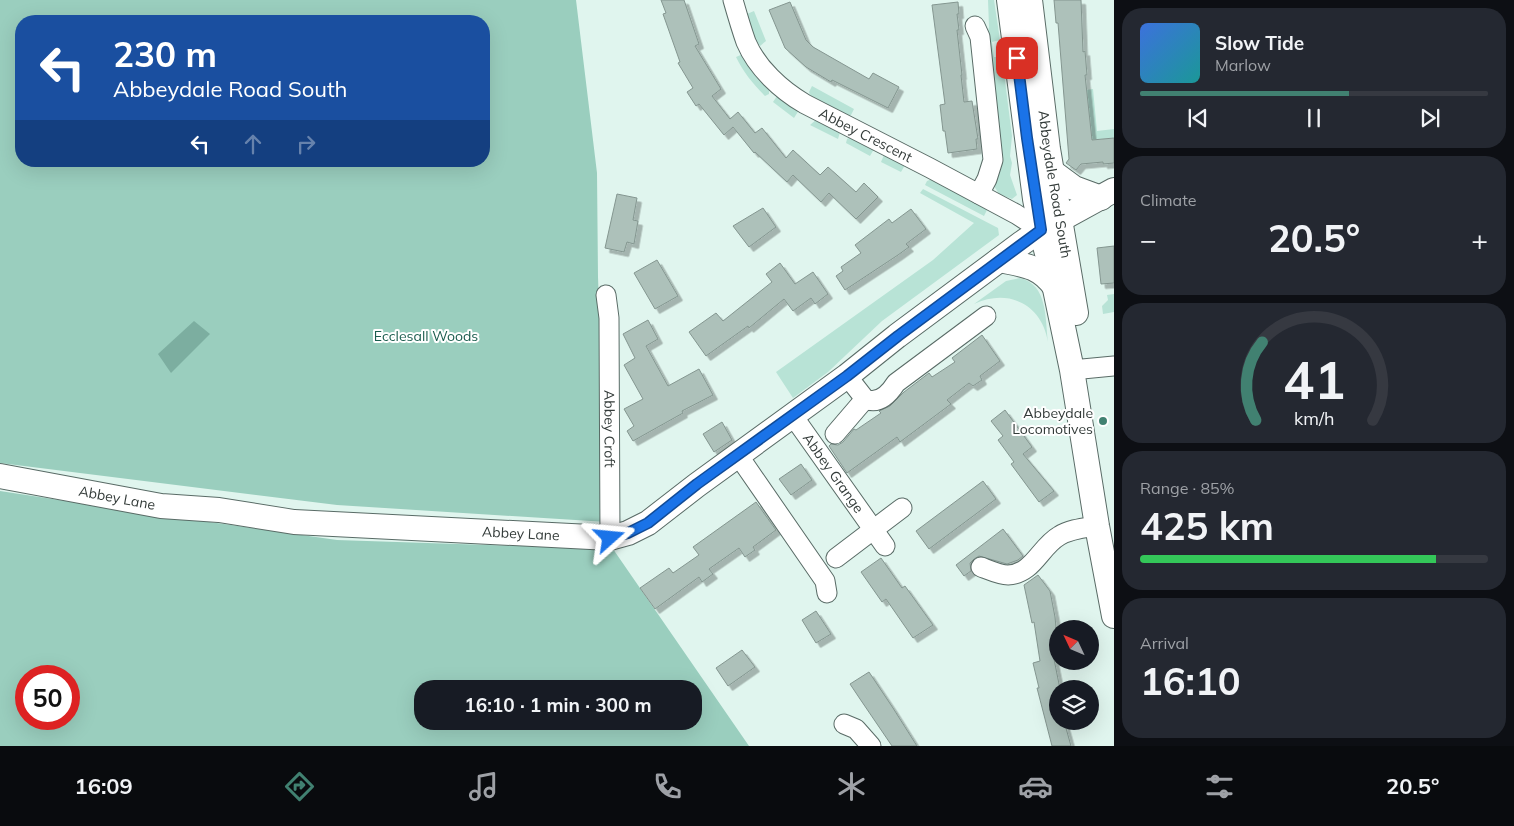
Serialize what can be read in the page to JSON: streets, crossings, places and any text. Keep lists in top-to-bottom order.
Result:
{
  "streets": {
    "main road": ["Abbeydale Road South", "Abbey Lane"],
    "street": ["Abbey Crescent", "Abbey Croft", "Abbey Grange"]
  },
  "crossings": [
    ["Abbey Crescent", "Abbeydale Road South"],
    ["Abbey Crescent", "Abbey Lane"],
    ["Abbeydale Road South", "Abbey Lane"],
    ["Abbey Croft", "Abbey Lane"],
    ["Abbey Grange", "Abbey Lane"]
  ],
  "parks": ["Ecclesall Woods"],
  "places": ["Abbeydale Locomotives"],
  "north": "top left",
  "page": {
    "turn": ["230 m", "Abbeydale Road South"],
    "song": ["Slow Tide", "Marlow"],
    "tile": [
      "Climate",
      ["Range · 85%", "425 km"],
      ["Arrival", "16:10"]
    ],
    "heat": ["−", "20.5°", "+"],
    "limit": "50",
    "trip": "16:10 · 1 min · 300 m",
    "tabs": ["16:09", "20.5°"],
    "gauge": ["41", "km/h"]
  }
}
